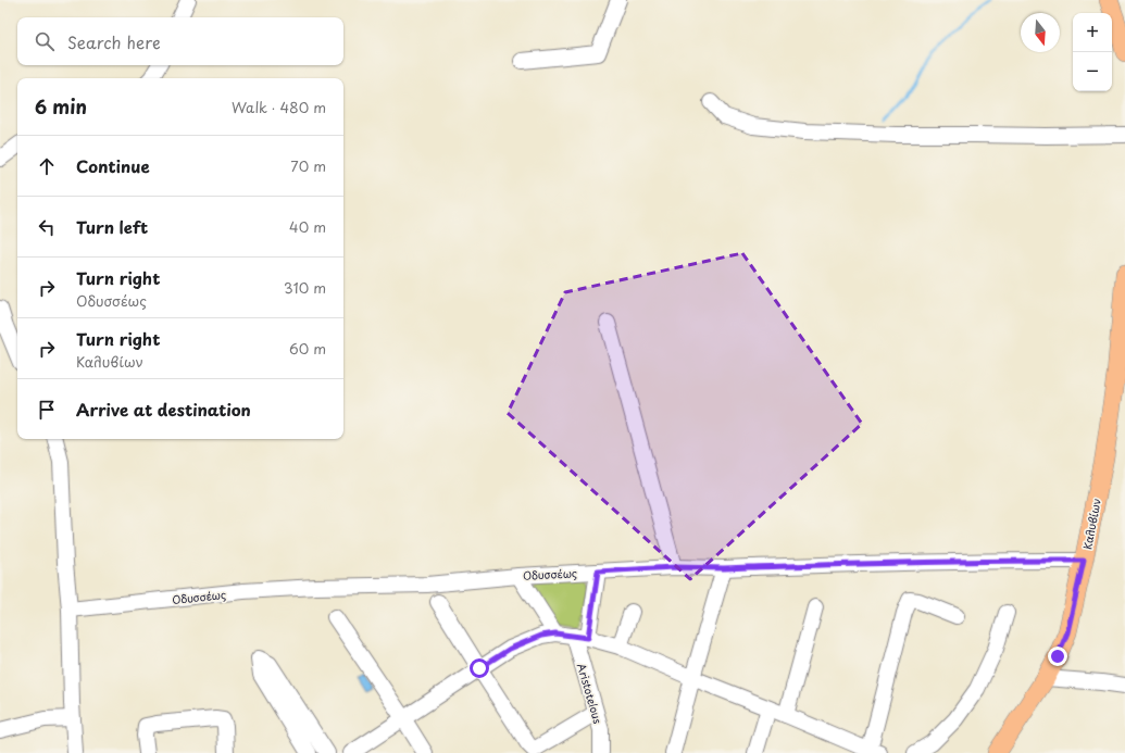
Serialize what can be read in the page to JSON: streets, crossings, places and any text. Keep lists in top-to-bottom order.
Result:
{
  "streets": {
    "main road": ["Καλυβίων"],
    "street": ["Οδυσσέως", "Aristotelous"]
  },
  "crossings": [
    ["Καλυβίων", "Οδυσσέως"]
  ],
  "north": "bottom",
  "page": {
    "map_buttons": ["+", "−"],
    "search": "Search here",
    "heading": ["6 min", "Walk · 480 m"],
    "list": [
      ["Continue", "70 m"],
      ["Turn left", "40 m"],
      ["Turn right", "Οδυσσέως", "310 m"],
      ["Turn right", "Καλυβίων", "60 m"],
      "Arrive at destination"
    ]
  }
}
